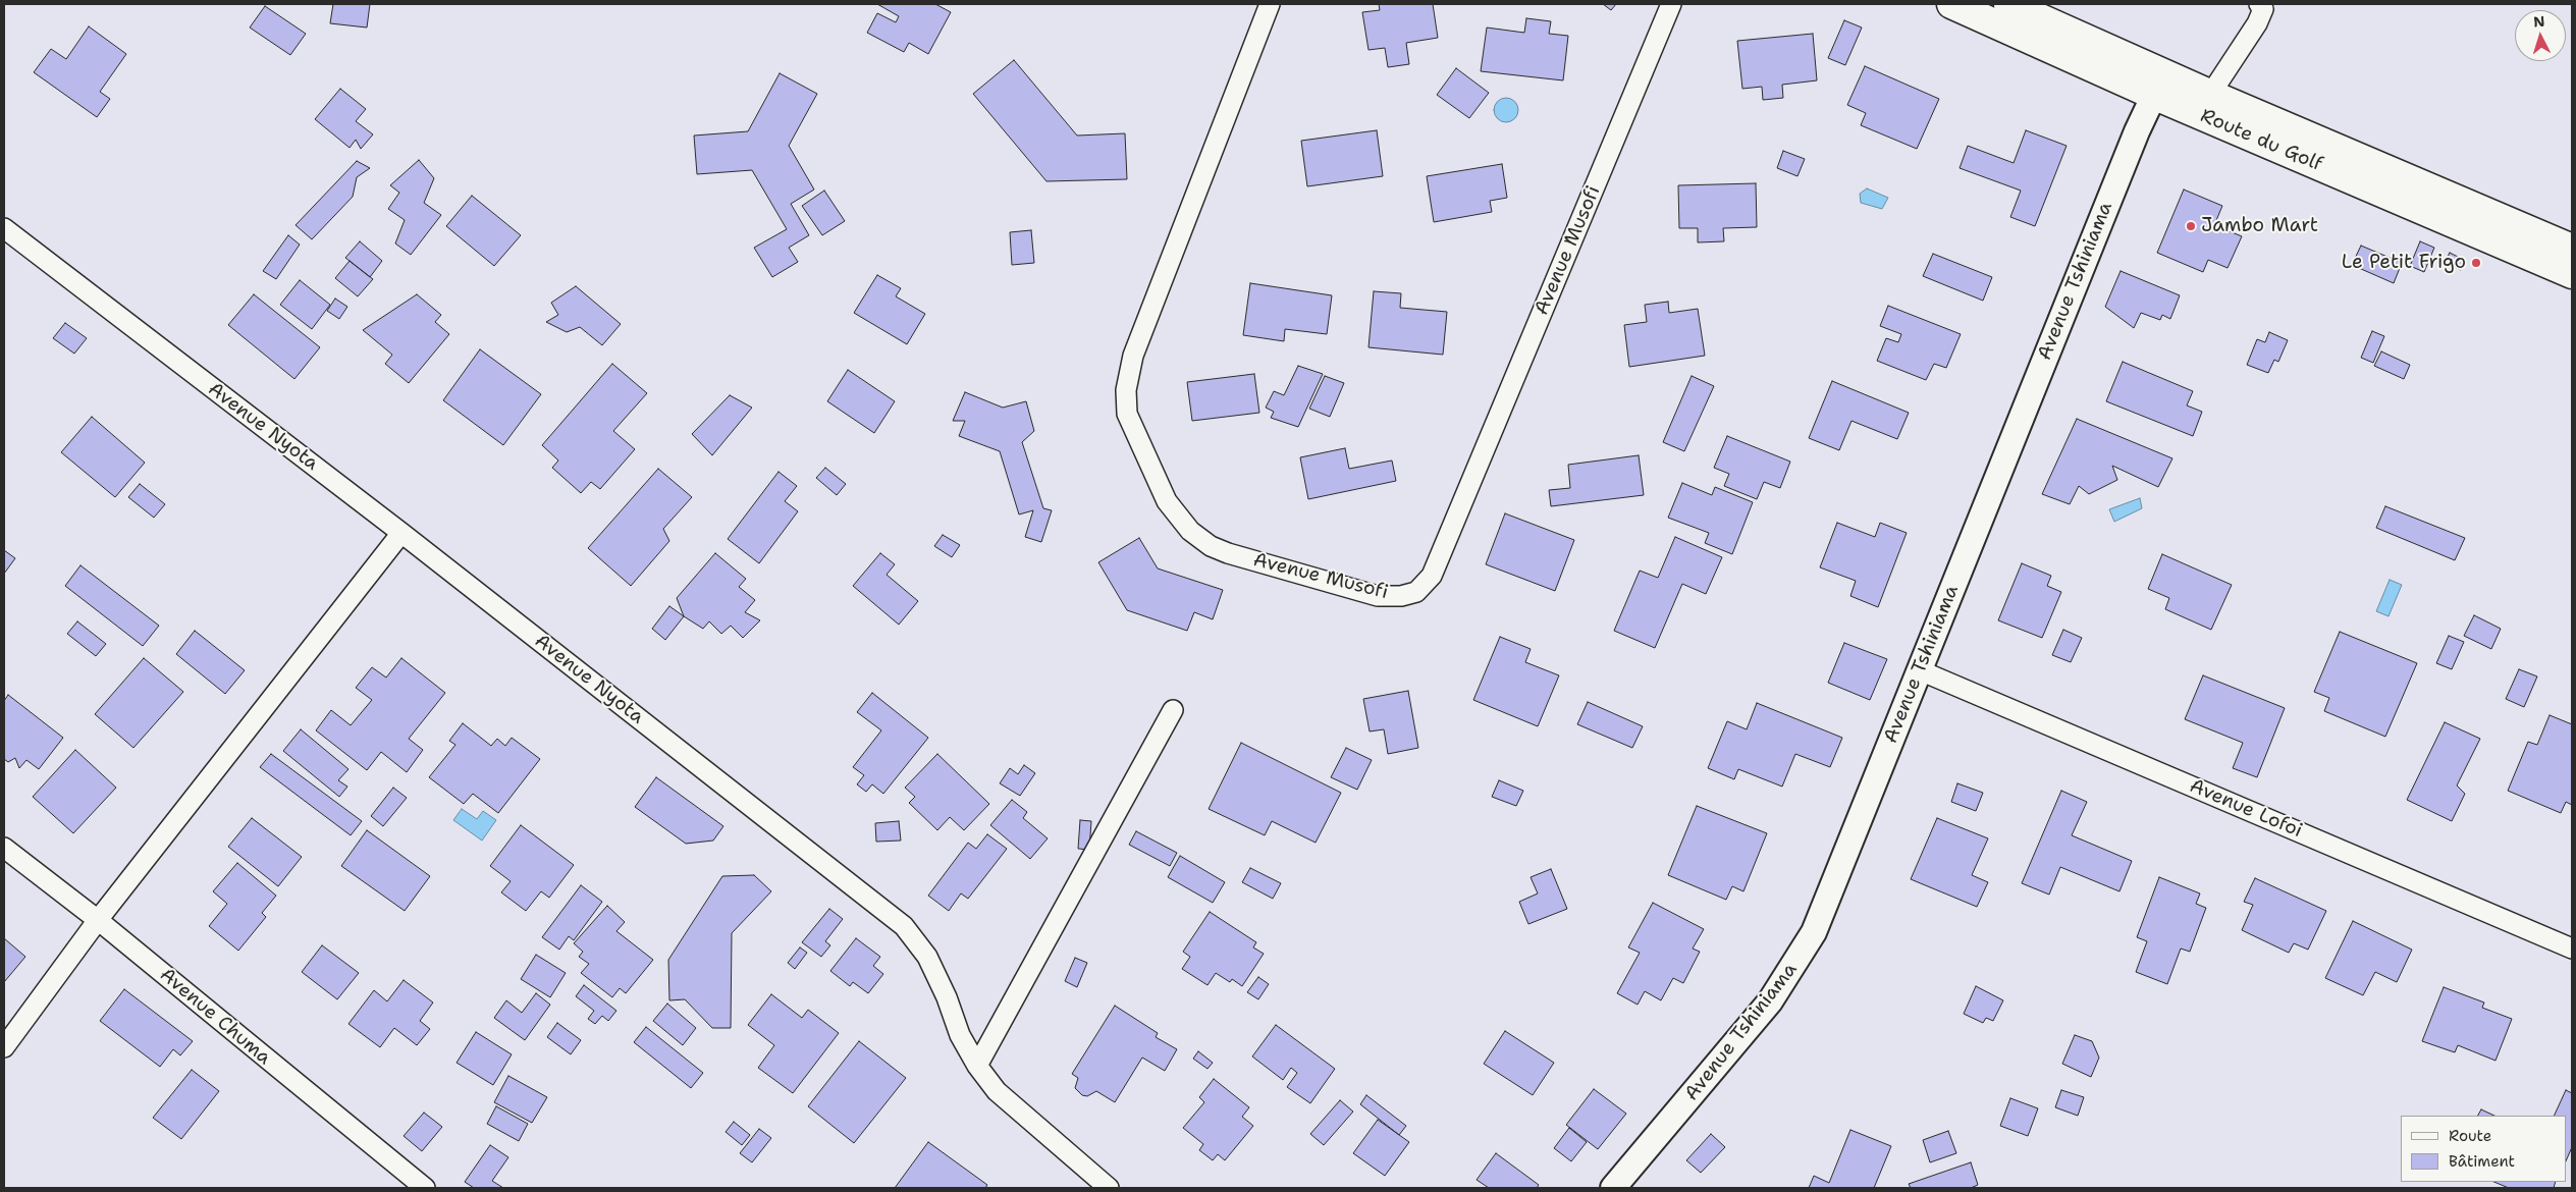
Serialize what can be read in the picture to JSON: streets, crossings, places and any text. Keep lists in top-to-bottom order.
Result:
{
  "streets": {
    "main road": ["Route du Golf"],
    "street": [
      "Avenue Musofi",
      "Avenue Tshiniama",
      "Avenue Nyota",
      "Avenue Lofoi",
      "Avenue Chuma"
    ]
  },
  "crossings": [
    ["Route du Golf", "Avenue Tshiniama"],
    ["Avenue Tshiniama", "Avenue Lofoi"]
  ],
  "places": ["Jambo Mart", "Le Petit Frigo"],
  "legend": ["Route", "Bâtiment"],
  "north": "top"
}
